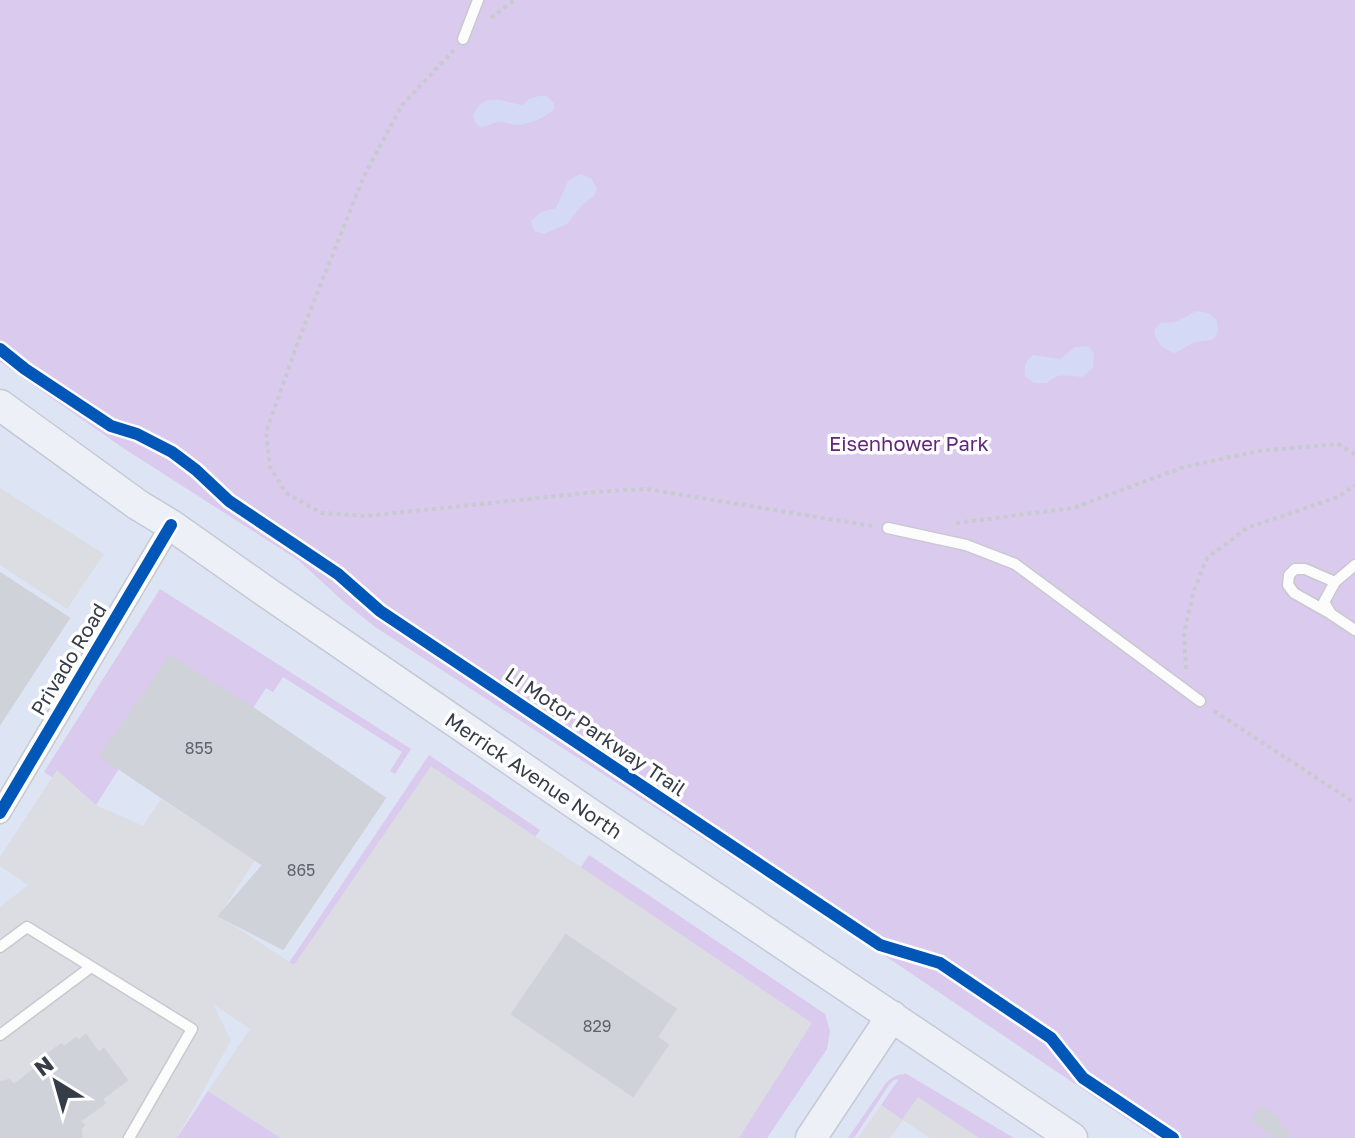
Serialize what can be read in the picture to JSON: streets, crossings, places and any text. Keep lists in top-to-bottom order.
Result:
{
  "streets": {
    "main road": ["Merrick Avenue North"],
    "street": ["Privado Road"],
    "cycle path": ["LI Motor Parkway Trail"]
  },
  "crossings": [
    ["Privado Road", "Merrick Avenue North"]
  ],
  "parks": ["Eisenhower Park"],
  "house_numbers": ["855", "865", "829"],
  "north": "top left"
}
